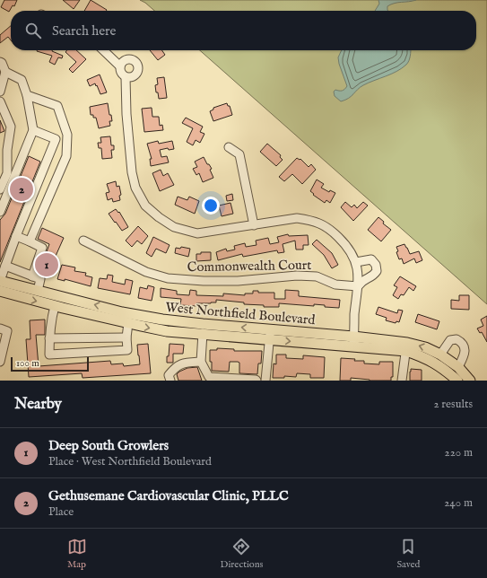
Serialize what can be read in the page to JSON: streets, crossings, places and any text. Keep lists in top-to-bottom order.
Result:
{
  "streets": {
    "main road": ["West Northfield Boulevard"],
    "street": ["Commonwealth Court"]
  },
  "scale_bar": "100 m",
  "page": {
    "search": "Search here",
    "pins": ["2", "1"],
    "scale": "100 m",
    "heading": ["Nearby", "2 results"],
    "list": [
      {
        "mark": "1",
        "name": "Deep South Growlers",
        "note": "Place · West Northfield Boulevard",
        "value": "220 m"
      },
      {
        "mark": "2",
        "name": "Gethusemane Cardiovascular Clinic, PLLC",
        "note": "Place",
        "value": "240 m"
      }
    ],
    "nav": ["Map", "Directions", "Saved"]
  }
}
